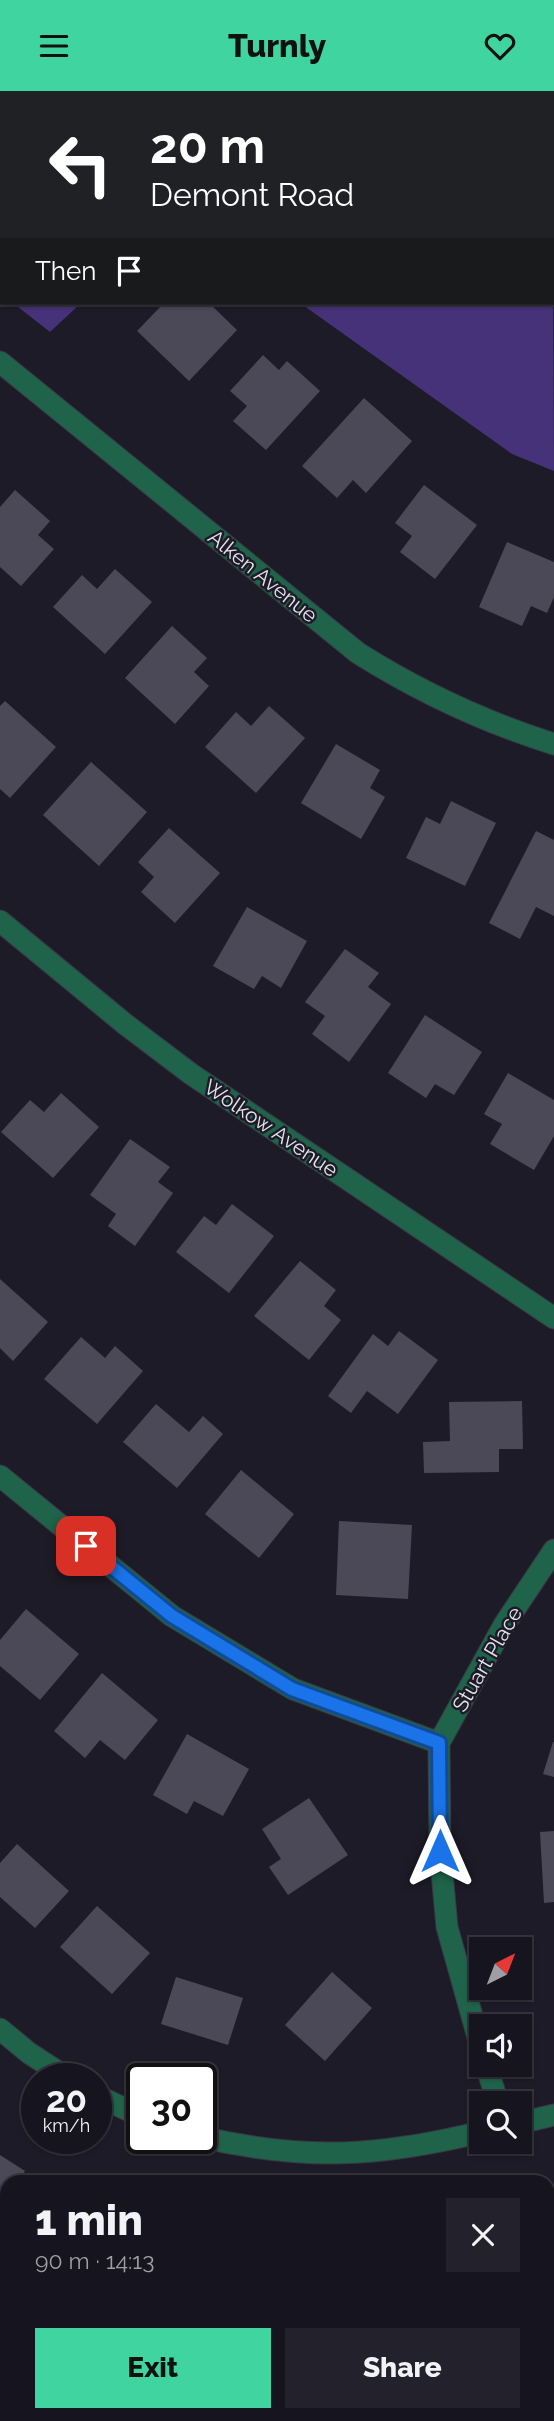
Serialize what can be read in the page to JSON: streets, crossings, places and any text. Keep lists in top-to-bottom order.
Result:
{
  "streets": {
    "street": ["Alken Avenue", "Wolkow Avenue", "Stuart Place"]
  },
  "north": "top right",
  "page": {
    "header": "Turnly",
    "turn": ["20 m", "Demont Road"],
    "then": "Then",
    "speed": "20 km/h",
    "limit": "30",
    "heading": ["1 min", "90 m · 14:13"],
    "buttons": ["Exit", "Share"]
  }
}
